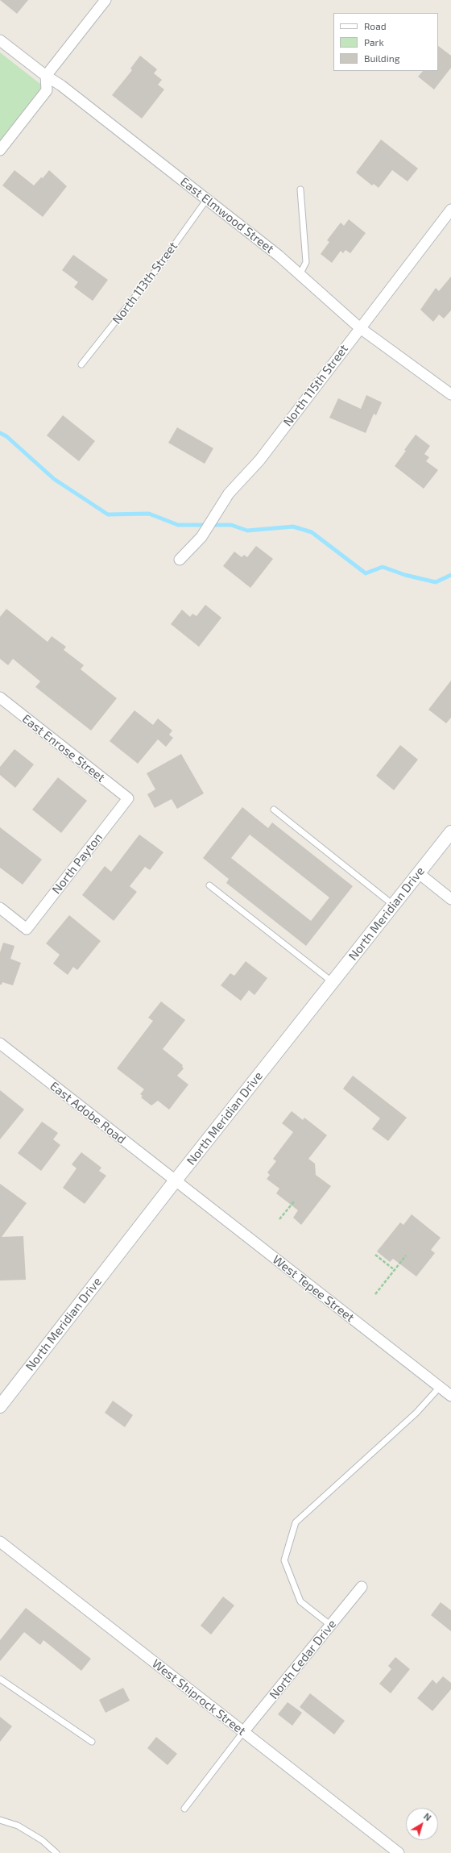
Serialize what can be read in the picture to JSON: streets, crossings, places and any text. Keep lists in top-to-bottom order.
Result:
{
  "streets": {
    "street": [
      "East Elmwood Street",
      "North 115th Street",
      "East Enrose Street",
      "North Payton",
      "North Meridian Drive",
      "East Adobe Road",
      "West Tepee Street",
      "North Cedar Drive",
      "West Shiprock Street"
    ],
    "lane": ["North 113th Street"]
  },
  "crossings": [
    ["East Elmwood Street", "North 113th Street"],
    ["East Elmwood Street", "North 115th Street"],
    ["East Enrose Street", "North Payton"],
    ["North Meridian Drive", "East Adobe Road"],
    ["North Meridian Drive", "West Tepee Street"],
    ["East Adobe Road", "West Tepee Street"],
    ["North Cedar Drive", "West Shiprock Street"]
  ],
  "legend": ["Road", "Park", "Building"],
  "north": "top right"
}
